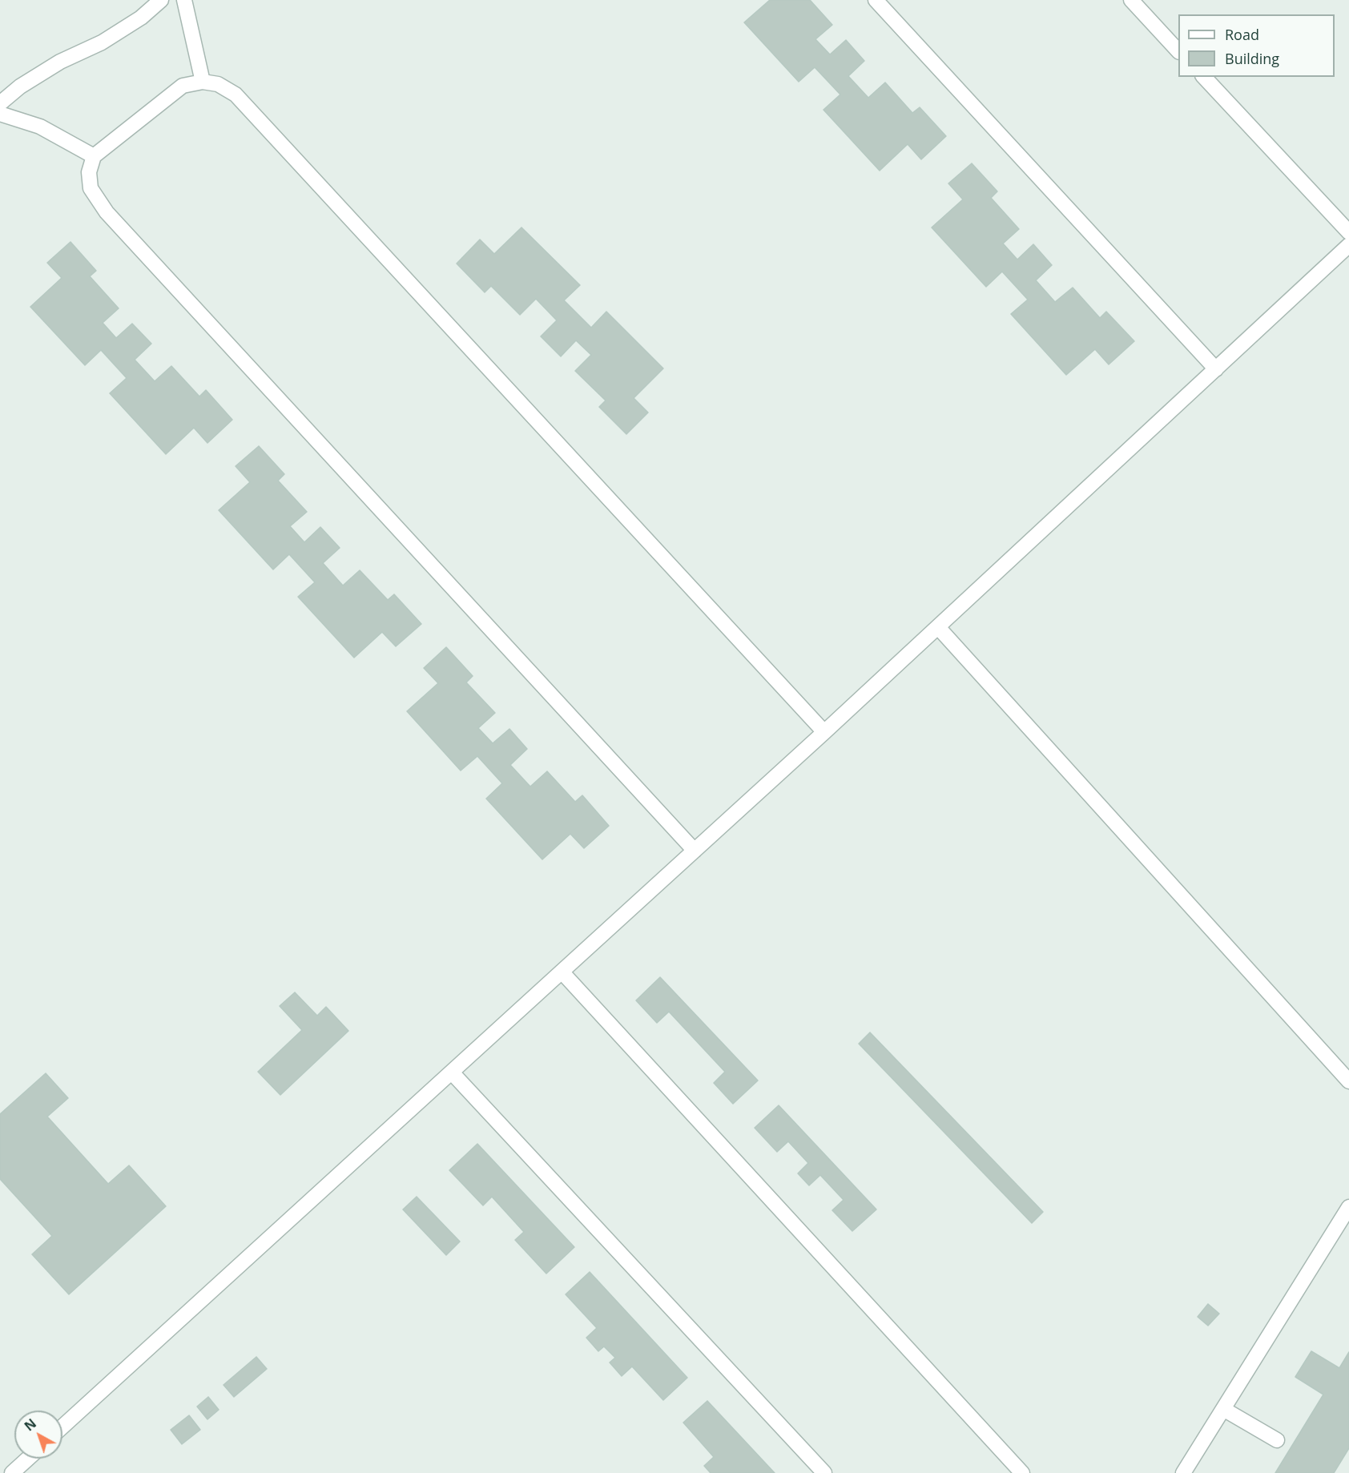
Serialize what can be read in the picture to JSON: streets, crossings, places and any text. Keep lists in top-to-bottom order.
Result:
{
  "legend": ["Road", "Building"],
  "north": "top left"
}
